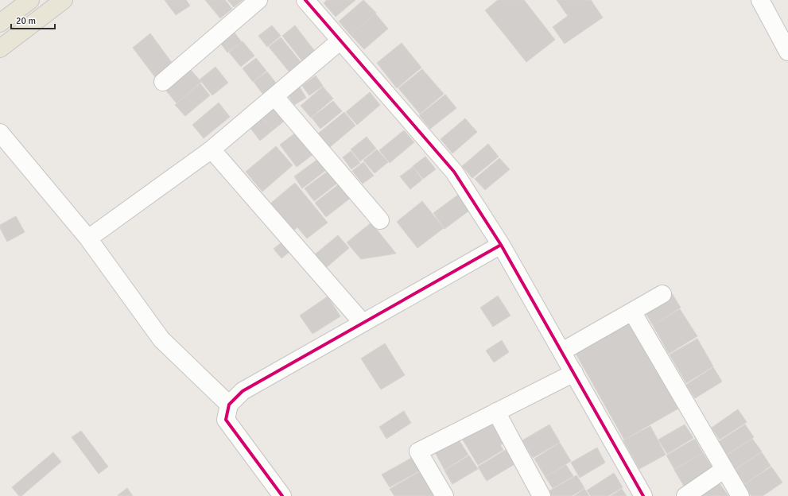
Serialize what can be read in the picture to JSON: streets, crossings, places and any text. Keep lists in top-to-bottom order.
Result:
{
  "scale_bar": "20 m"
}
